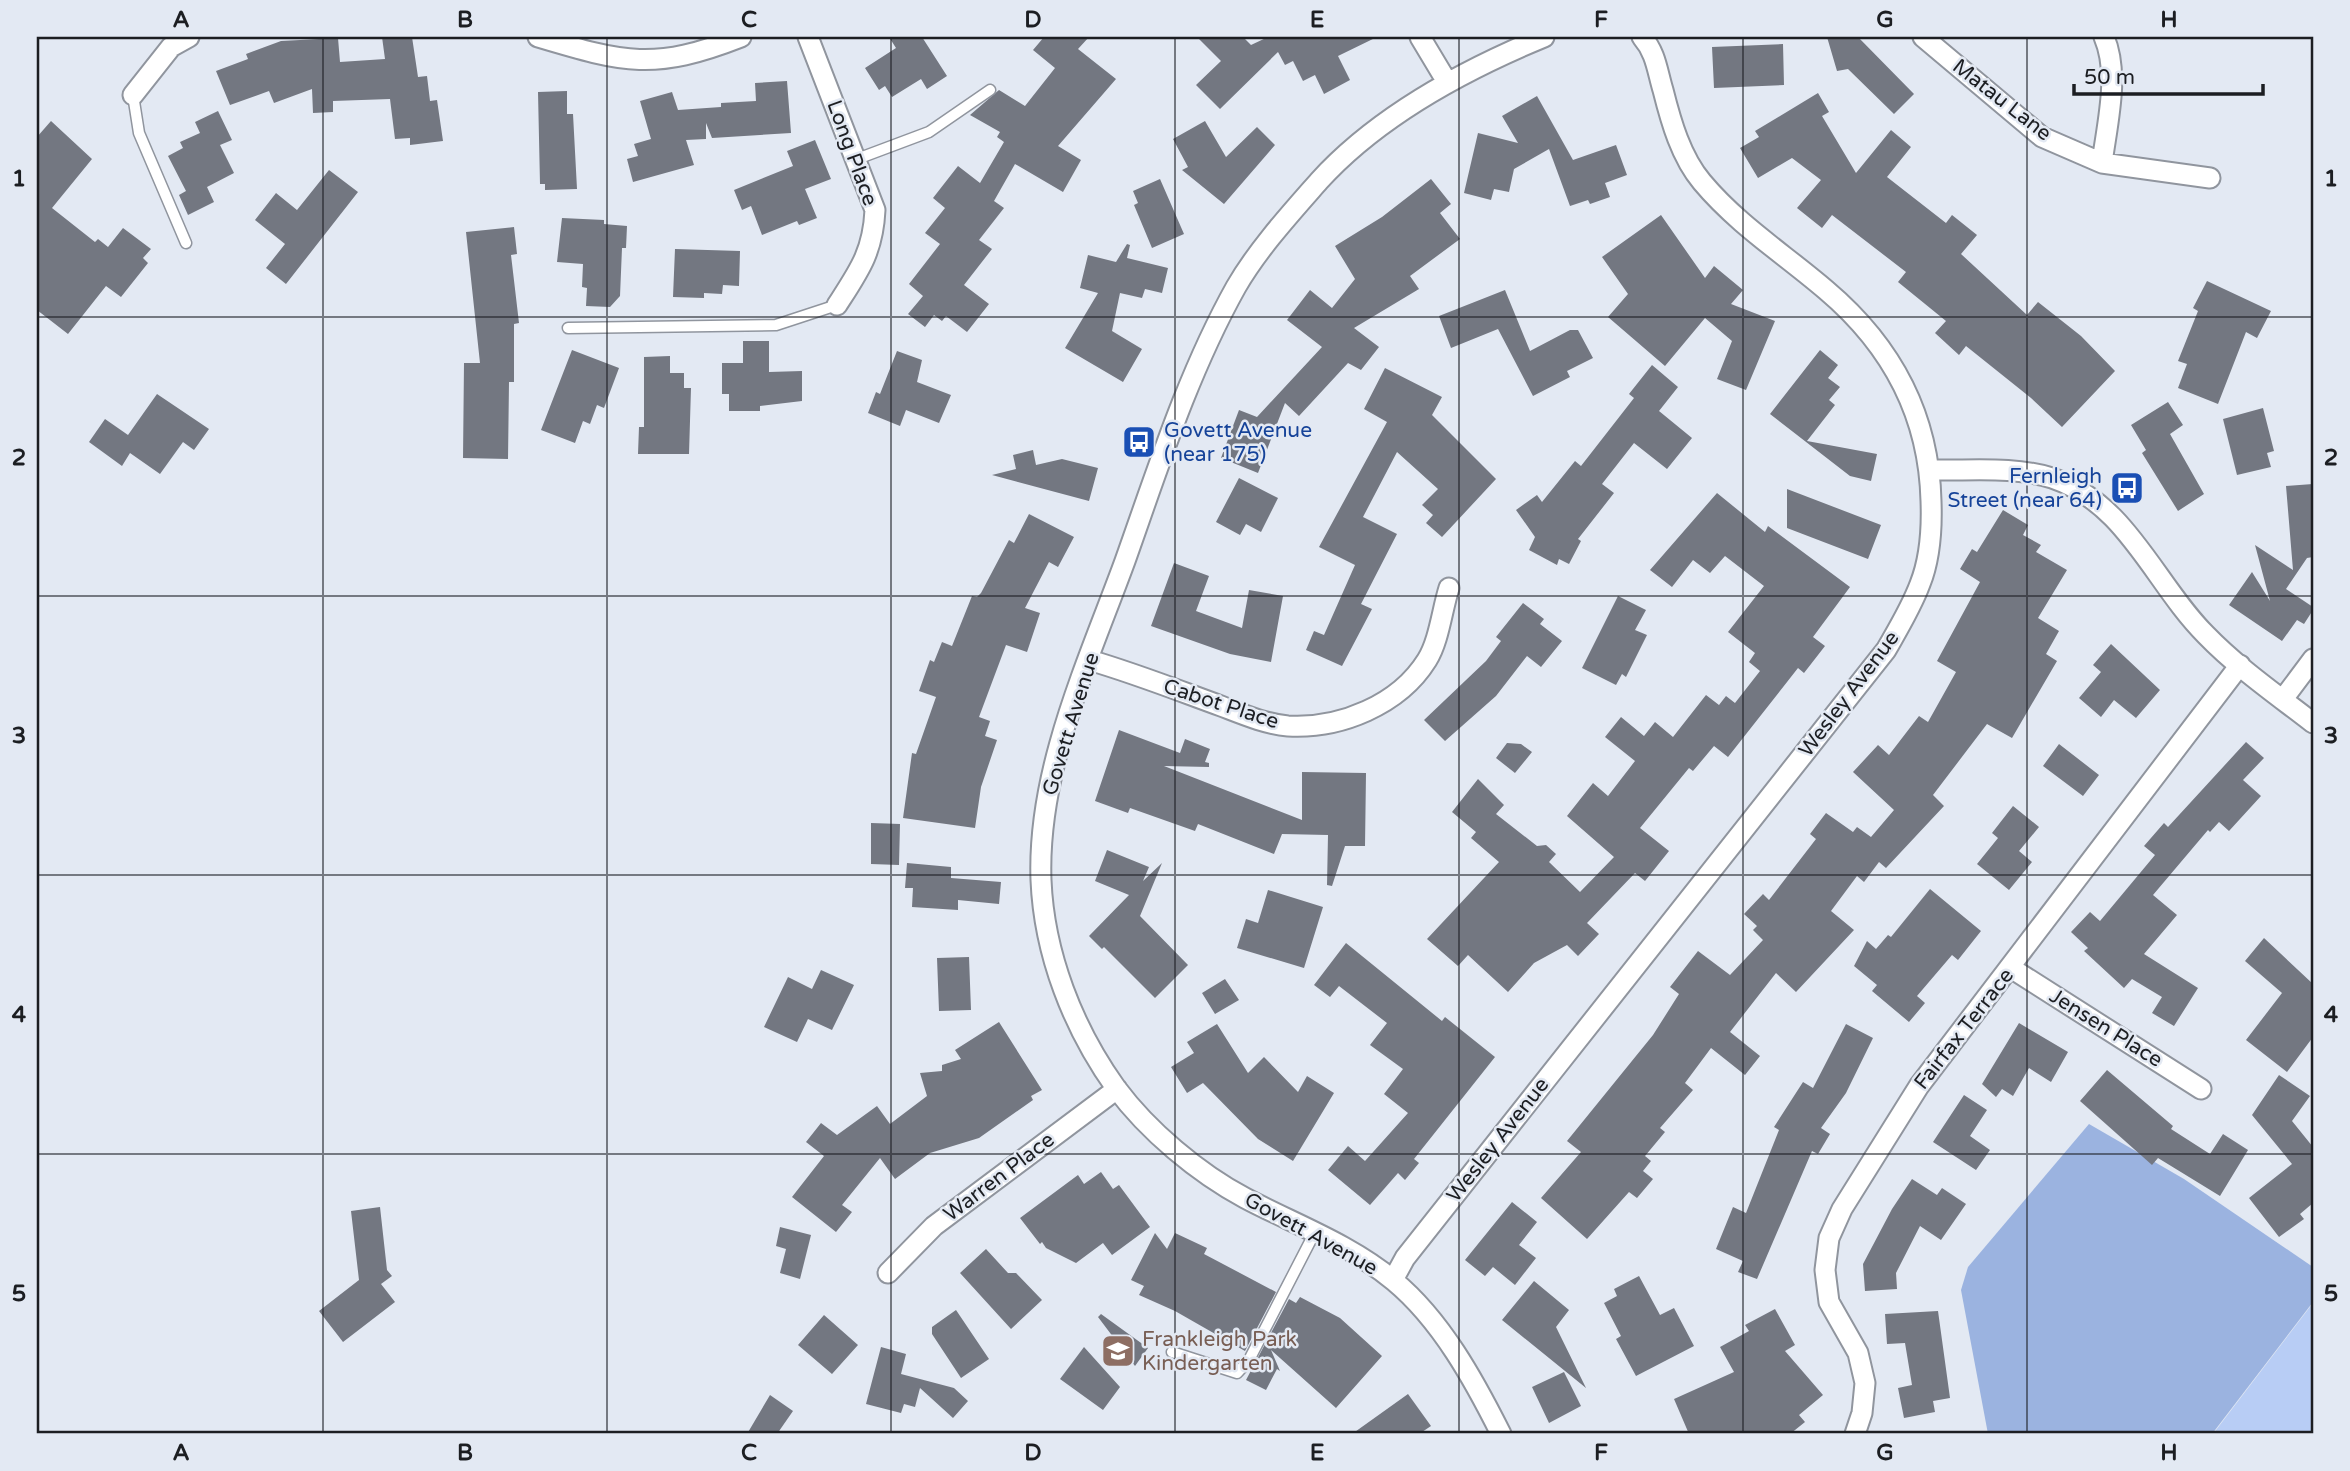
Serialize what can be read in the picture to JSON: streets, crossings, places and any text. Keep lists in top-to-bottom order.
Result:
{
  "streets": {
    "street": [
      "Matau Lane",
      "Long Place",
      "Wesley Avenue",
      "Cabot Place",
      "Govett Avenue",
      "Jensen Place",
      "Fairfax Terrace",
      "Warren Place"
    ]
  },
  "crossings": [
    ["Wesley Avenue", "Govett Avenue"],
    ["Cabot Place", "Govett Avenue"],
    ["Govett Avenue", "Warren Place"],
    ["Jensen Place", "Fairfax Terrace"]
  ],
  "places": {
    "bus stop": ["Govett Avenue (near 175)", "Fernleigh Street (near 64)"],
    "school or university": ["Frankleigh Park Kindergarten"]
  },
  "scale_bar": "50 m",
  "grid": {
    "columns": [
      "A",
      "B",
      "C",
      "D",
      "E",
      "F",
      "G",
      "H"
    ],
    "rows": [
      "1",
      "2",
      "3",
      "4",
      "5"
    ]
  }
}
